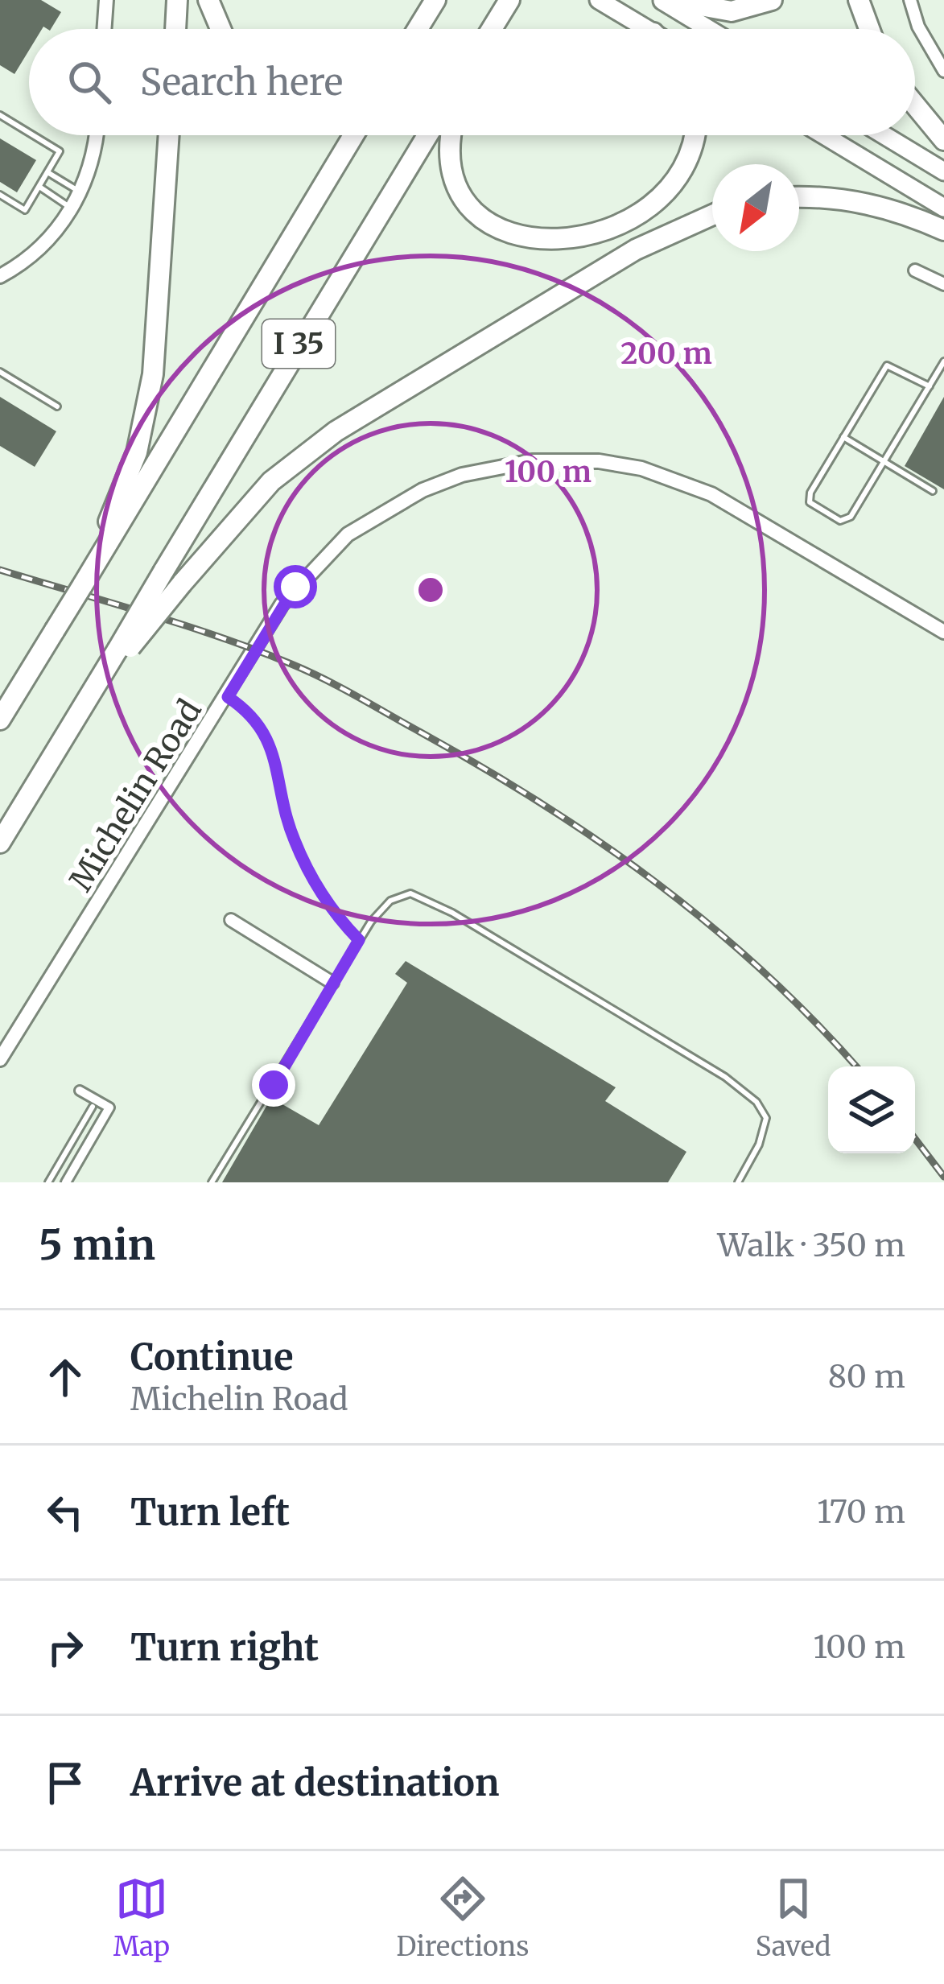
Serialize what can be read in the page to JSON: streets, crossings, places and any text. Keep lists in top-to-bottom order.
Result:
{
  "streets": {
    "highway": ["I 35"],
    "street": ["Michelin Road"]
  },
  "north": "bottom left",
  "page": {
    "search": "Search here",
    "heading": ["5 min", "Walk · 350 m"],
    "list": [
      ["Continue", "Michelin Road", "80 m"],
      ["Turn left", "170 m"],
      ["Turn right", "100 m"],
      "Arrive at destination"
    ],
    "nav": ["Map", "Directions", "Saved"]
  },
  "rings": ["200 m", "100 m"]
}
